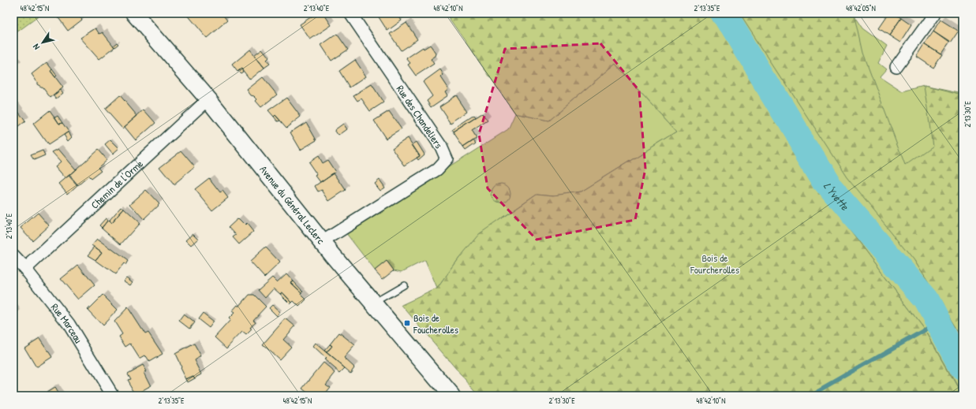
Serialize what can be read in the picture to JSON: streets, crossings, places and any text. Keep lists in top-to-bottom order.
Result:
{
  "streets": {
    "main road": ["Avenue du Général Leclerc"],
    "street": ["Rue des Chandeliers", "Chemin de l'Orme", "Rue Marceau"]
  },
  "crossings": [
    ["Rue des Chandeliers", "Avenue du Général Leclerc"],
    ["Chemin de l'Orme", "Avenue du Général Leclerc"],
    ["Chemin de l'Orme", "Rue Marceau"]
  ],
  "water": ["L'Yvette"],
  "parks": ["Bois de Fourcherolles"],
  "places": {
    "transit": ["Bois de Foucherolles"]
  },
  "north": "bottom left",
  "coordinates": [
    "48°42'15\"N",
    "2°13'40\"E",
    "48°42'10\"N",
    "2°13'35\"E",
    "48°42'05\"N",
    "2°13'30\"E"
  ]
}
